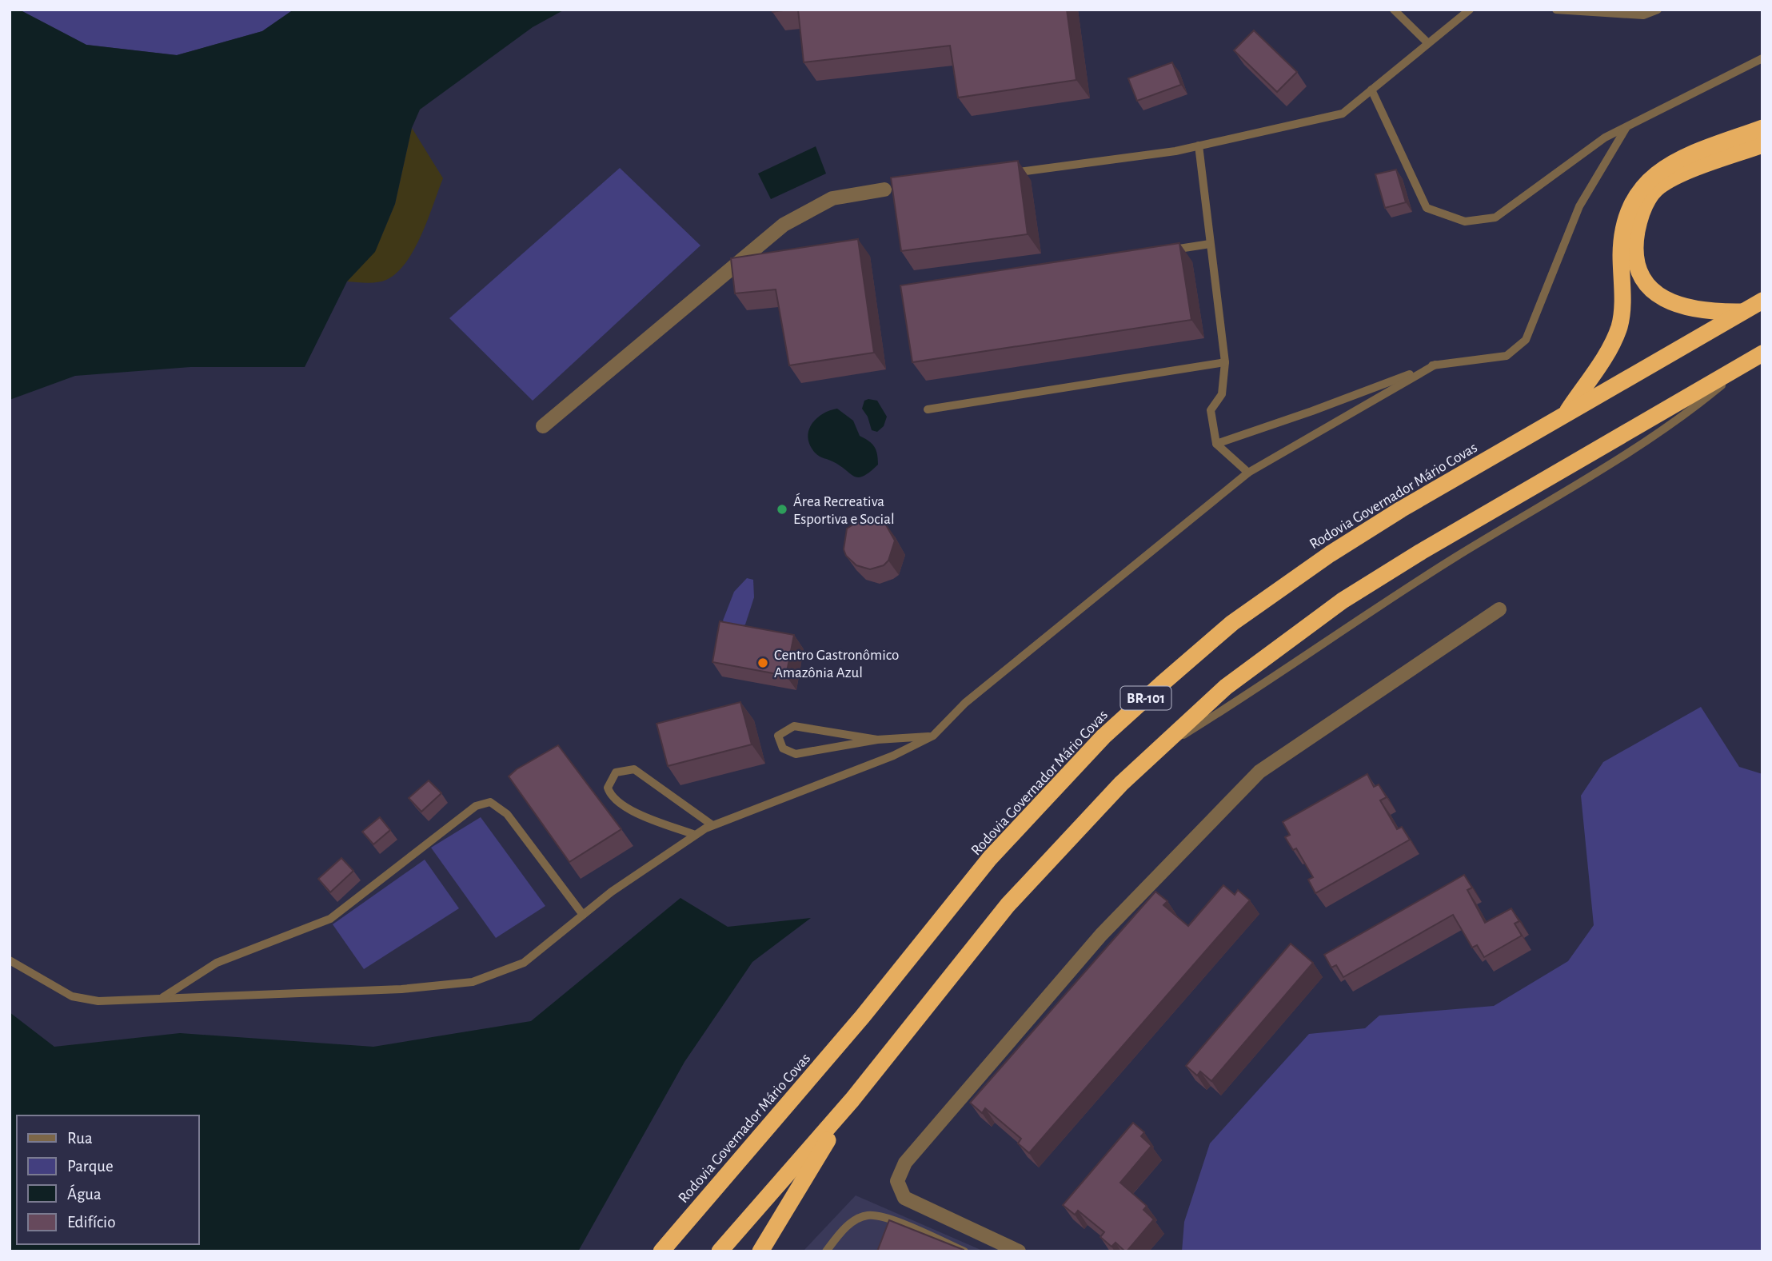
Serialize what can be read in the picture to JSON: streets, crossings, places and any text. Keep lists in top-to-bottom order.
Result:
{
  "streets": {
    "highway": ["Rodovia Governador Mário Covas", "BR-101"]
  },
  "places": ["Área Recreativa Esportiva e Social", "Centro Gastronômico Amazônia Azul"],
  "legend": [
    "Rua",
    "Parque",
    "Água",
    "Edifício"
  ]
}
